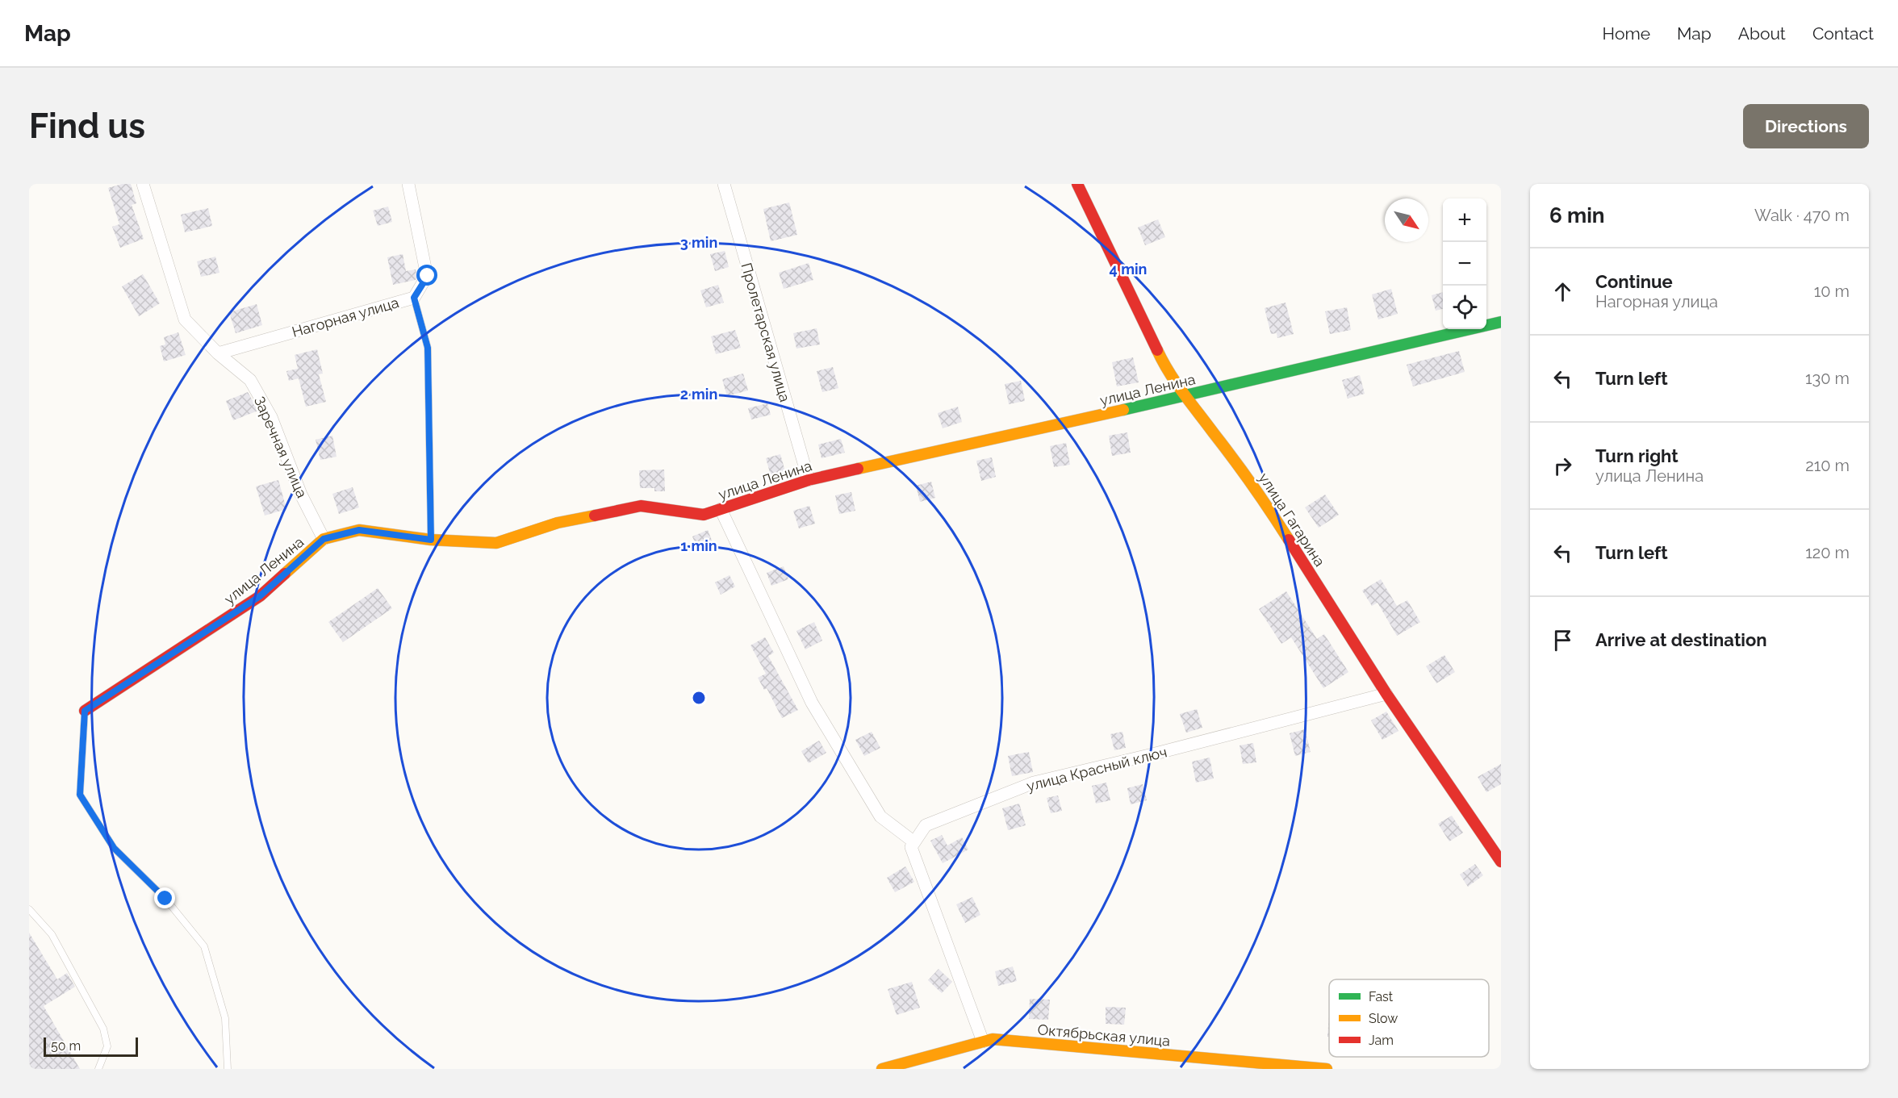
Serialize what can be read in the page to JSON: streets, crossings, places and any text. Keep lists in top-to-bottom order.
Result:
{
  "streets": {
    "street": [
      "Нагорная улица",
      "Пролетарская улица",
      "улица Ленина",
      "Заречная улица",
      "улица Гагарина",
      "улица Красный ключ",
      "Октябрьская улица"
    ]
  },
  "crossings": [
    ["Нагорная улица", "Заречная улица"],
    ["Пролетарская улица", "улица Ленина"],
    ["улица Ленина", "Заречная улица"],
    ["улица Ленина", "улица Гагарина"],
    ["улица Гагарина", "улица Красный ключ"]
  ],
  "legend": ["Fast", "Slow", "Jam"],
  "scale_bar": "50 m",
  "north": "bottom right",
  "page": {
    "header": "Map",
    "nav": [
      "Home",
      "Map",
      "About",
      "Contact"
    ],
    "buttons": "Directions",
    "title": "Find us",
    "heading": ["6 min", "Walk · 470 m"],
    "map_buttons": ["+", "−"],
    "list": [
      ["Continue", "Нагорная улица", "10 m"],
      ["Turn left", "130 m"],
      ["Turn right", "улица Ленина", "210 m"],
      ["Turn left", "120 m"],
      "Arrive at destination"
    ],
    "scale": "50 m"
  },
  "rings": [
    "3 min",
    "4 min",
    "2 min",
    "1 min"
  ]
}
